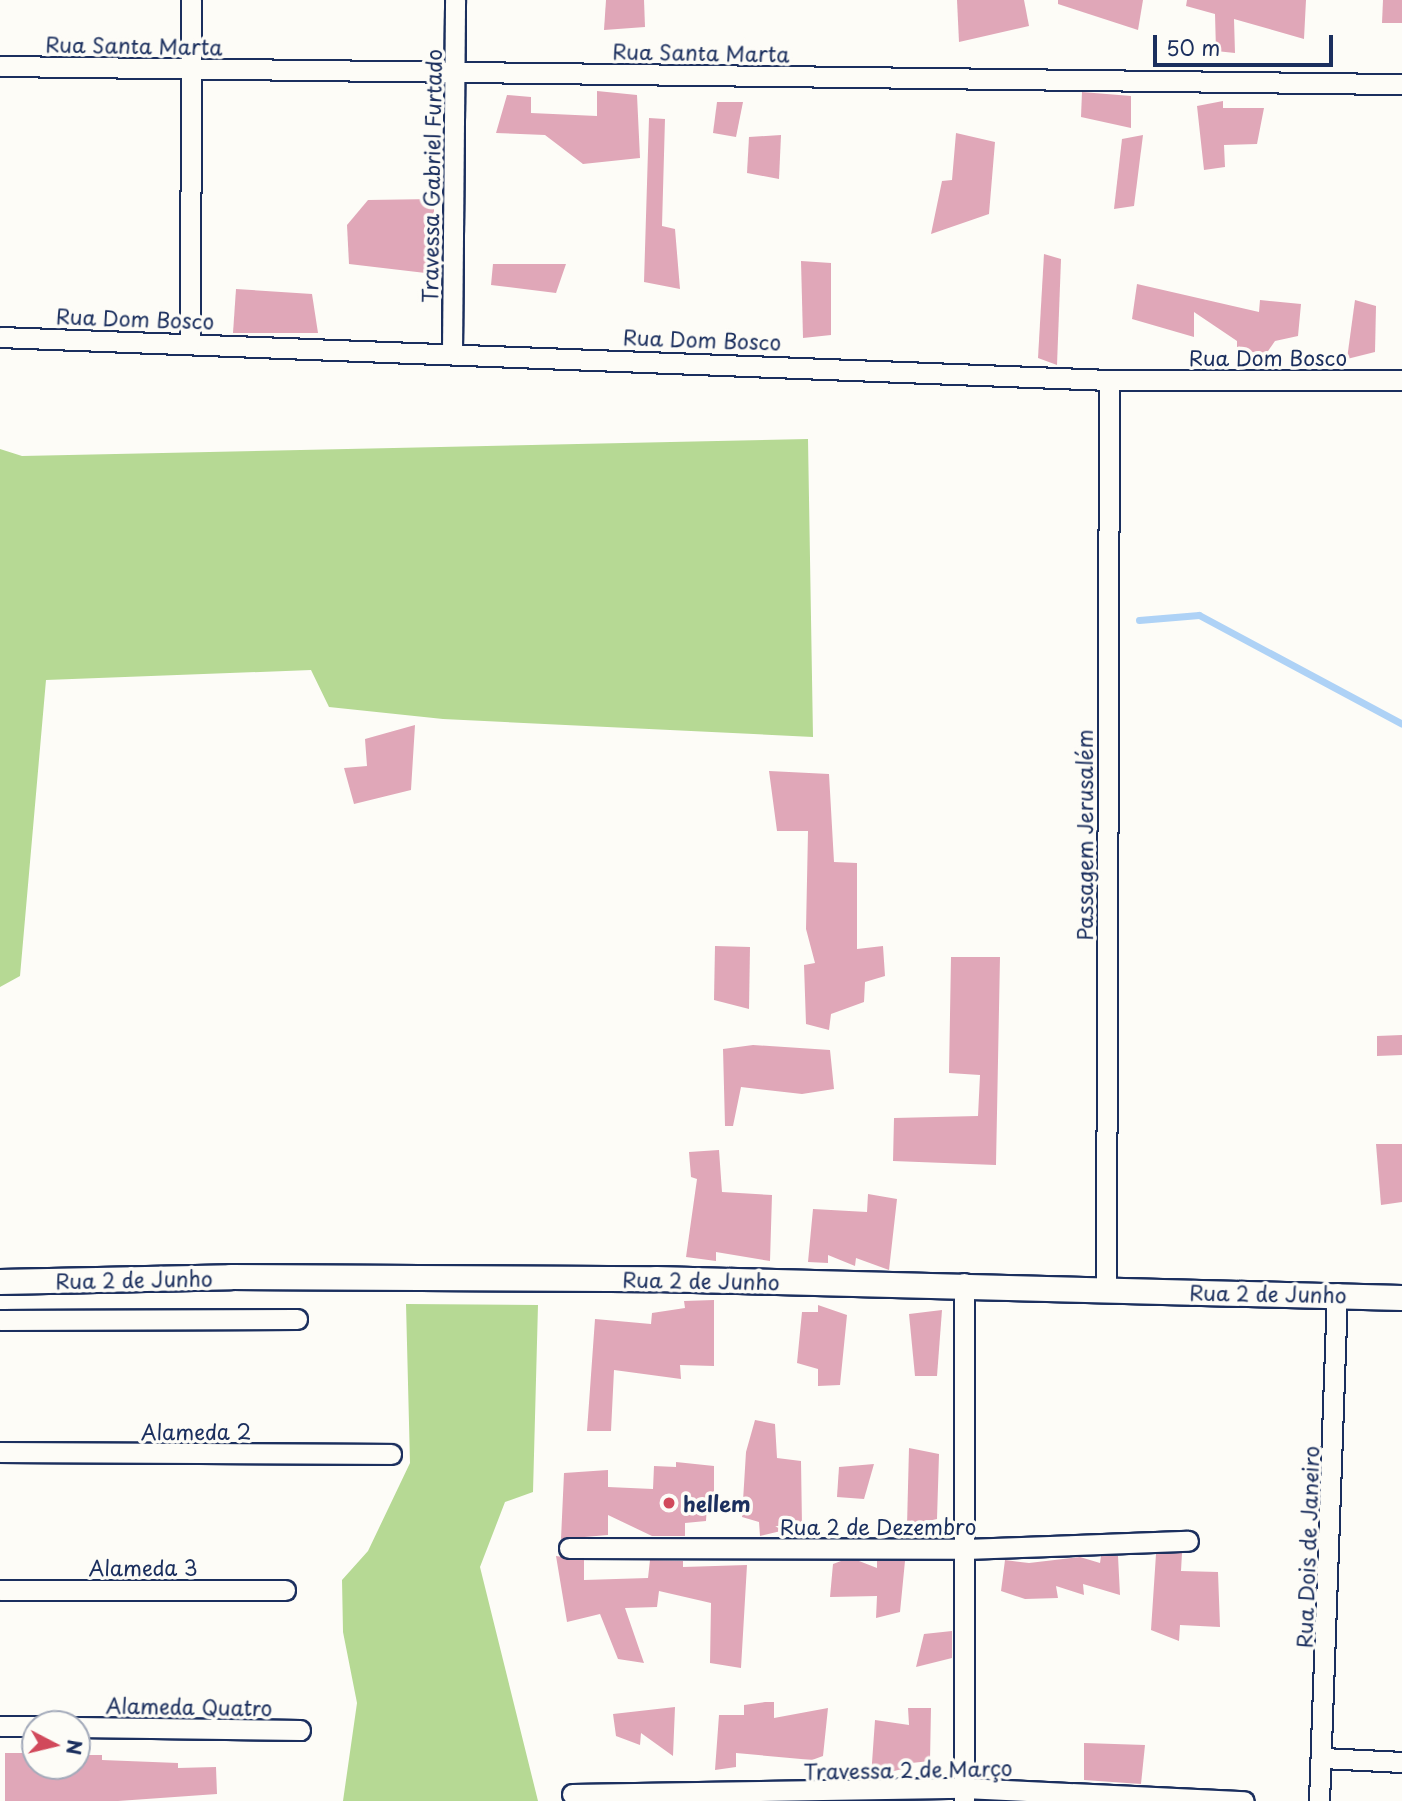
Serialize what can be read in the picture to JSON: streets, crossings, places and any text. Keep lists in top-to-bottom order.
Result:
{
  "streets": {
    "street": [
      "Rua Santa Marta",
      "Travessa Gabriel Furtado",
      "Rua Dom Bosco",
      "Passagem Jerusalém",
      "Rua 2 de Junho",
      "Alameda 2",
      "Rua 2 de Dezembro",
      "Rua Dois de Janeiro",
      "Alameda 3",
      "Alameda Quatro",
      "Travessa 2 de Março"
    ]
  },
  "crossings": [
    ["Rua Santa Marta", "Travessa Gabriel Furtado"],
    ["Travessa Gabriel Furtado", "Rua Dom Bosco"],
    ["Rua Dom Bosco", "Passagem Jerusalém"],
    ["Passagem Jerusalém", "Rua 2 de Junho"],
    ["Rua 2 de Junho", "Rua Dois de Janeiro"]
  ],
  "places": ["hellem"],
  "scale_bar": "50 m",
  "north": "right"
}
